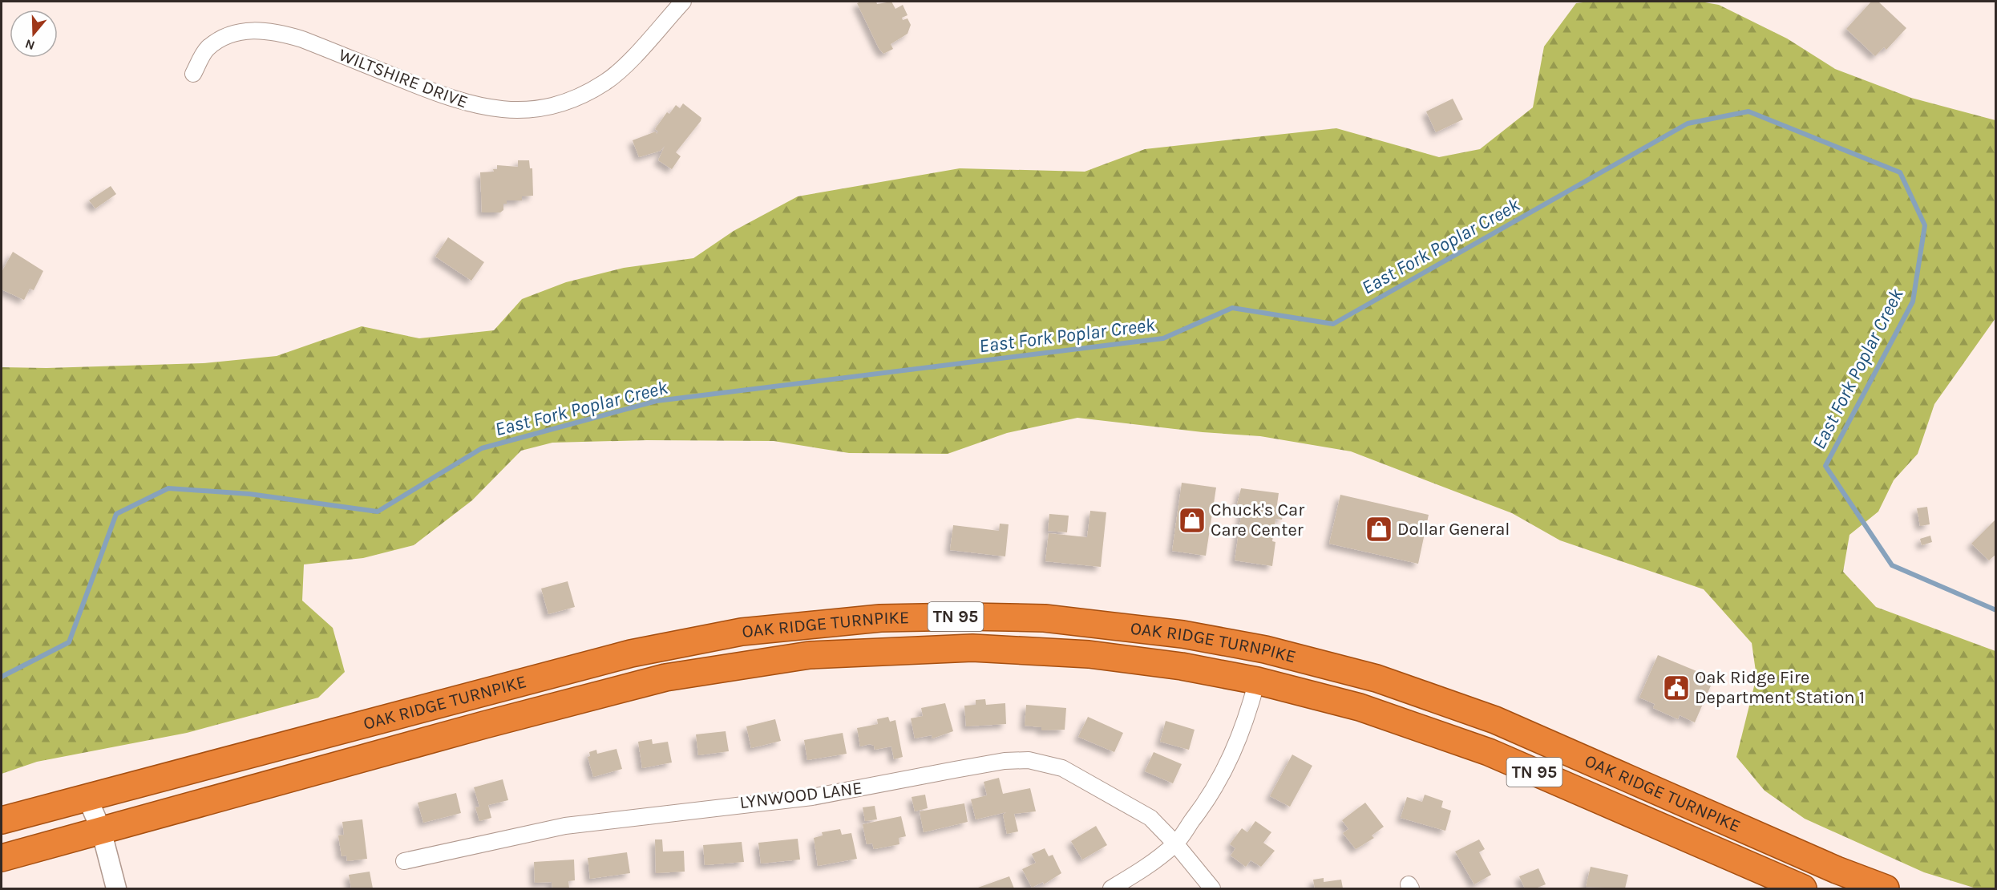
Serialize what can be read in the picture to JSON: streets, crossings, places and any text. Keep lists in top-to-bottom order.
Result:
{
  "streets": {
    "highway": ["TN 95", "OAK RIDGE TURNPIKE"],
    "street": ["WILTSHIRE DRIVE", "LYNWOOD LANE"]
  },
  "water": ["East Fork Poplar Creek"],
  "places": {
    "shop": ["Chuck's Car Care Center", "Dollar General"],
    "public building": ["Oak Ridge Fire Department Station 1"]
  },
  "north": "bottom"
}
